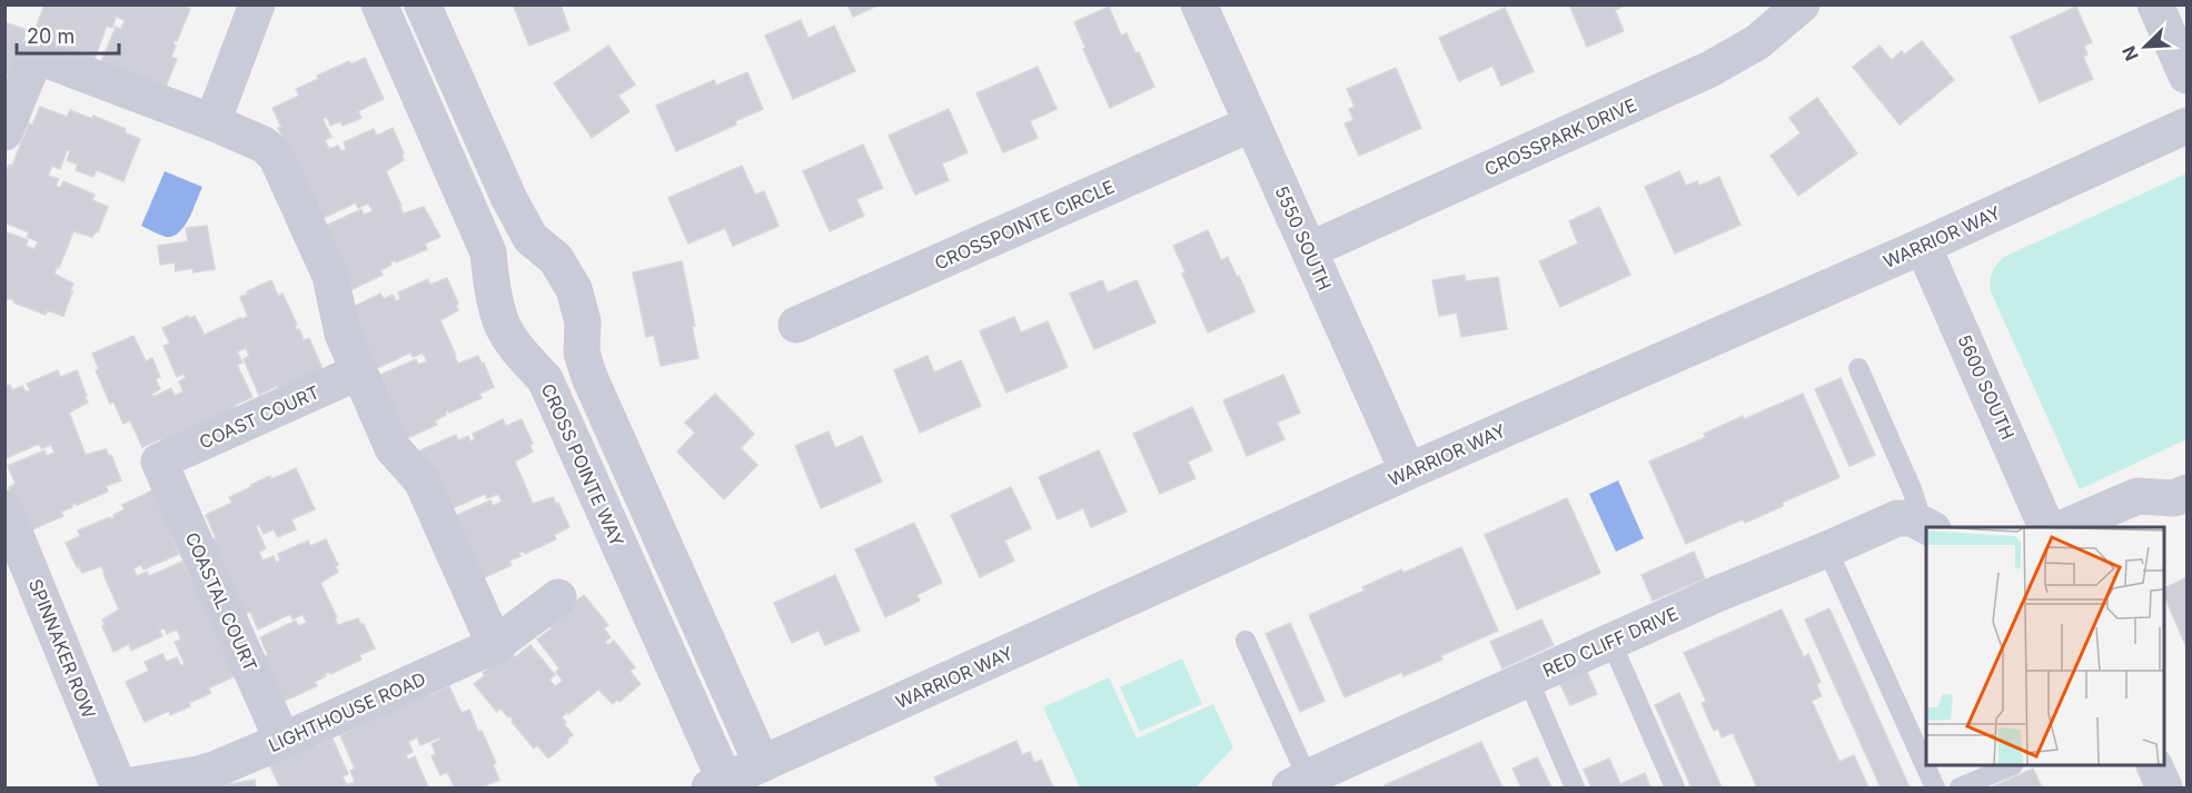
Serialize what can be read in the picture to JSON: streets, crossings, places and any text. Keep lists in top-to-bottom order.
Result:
{
  "streets": {
    "street": [
      "CROSSPARK DRIVE",
      "CROSSPOINTE CIRCLE",
      "WARRIOR WAY",
      "5550 SOUTH",
      "5600 SOUTH",
      "COAST COURT",
      "CROSS POINTE WAY",
      "COASTAL COURT",
      "RED CLIFF DRIVE",
      "SPINNAKER ROW",
      "LIGHTHOUSE ROAD"
    ]
  },
  "crossings": [
    ["CROSSPARK DRIVE", "5550 SOUTH"],
    ["CROSSPOINTE CIRCLE", "5550 SOUTH"],
    ["WARRIOR WAY", "5550 SOUTH"],
    ["WARRIOR WAY", "5600 SOUTH"],
    ["WARRIOR WAY", "CROSS POINTE WAY"],
    ["COAST COURT", "COASTAL COURT"],
    ["COASTAL COURT", "LIGHTHOUSE ROAD"],
    ["SPINNAKER ROW", "LIGHTHOUSE ROAD"]
  ],
  "scale_bar": "20 m",
  "north": "bottom left"
}
